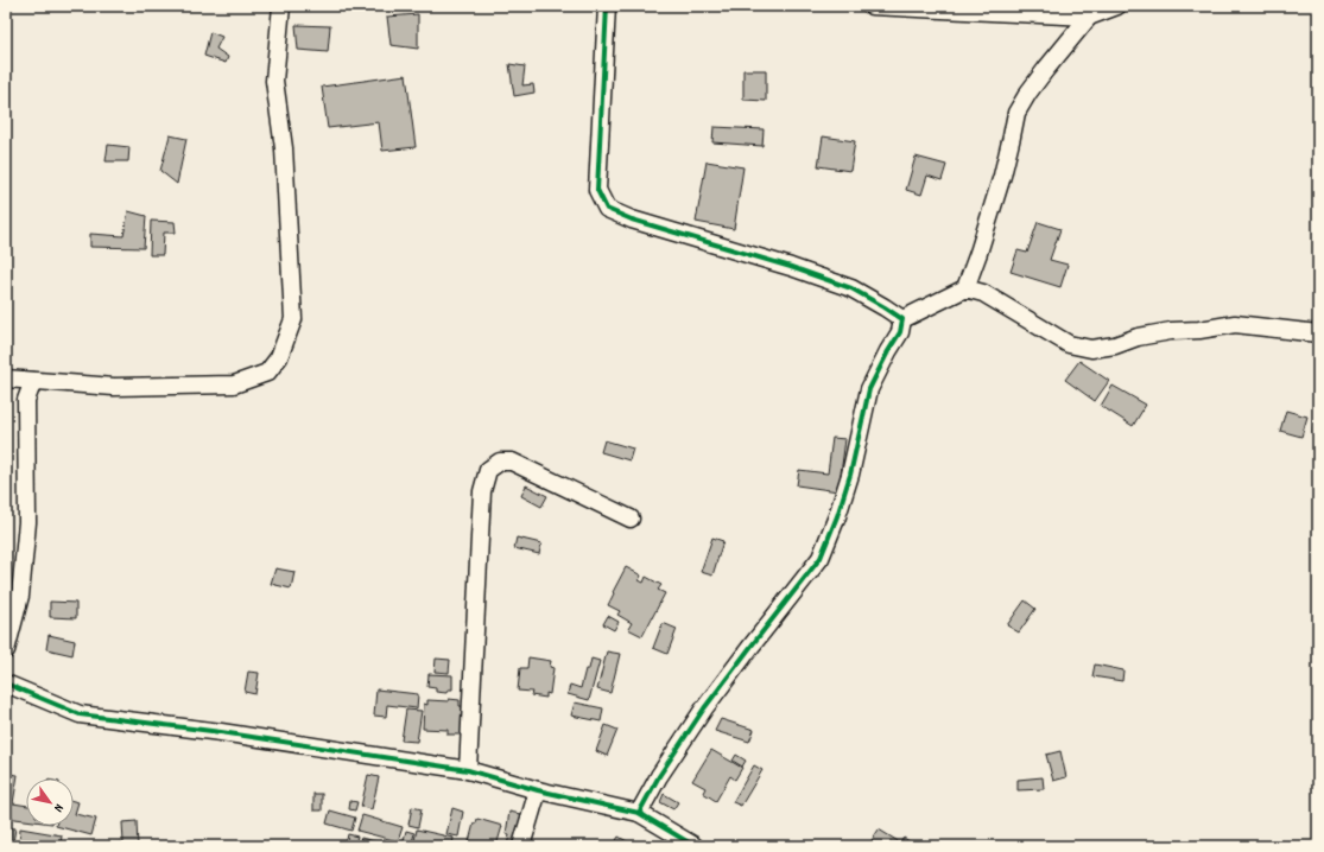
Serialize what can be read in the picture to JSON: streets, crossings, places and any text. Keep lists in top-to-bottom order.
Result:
{
  "north": "bottom right"
}
